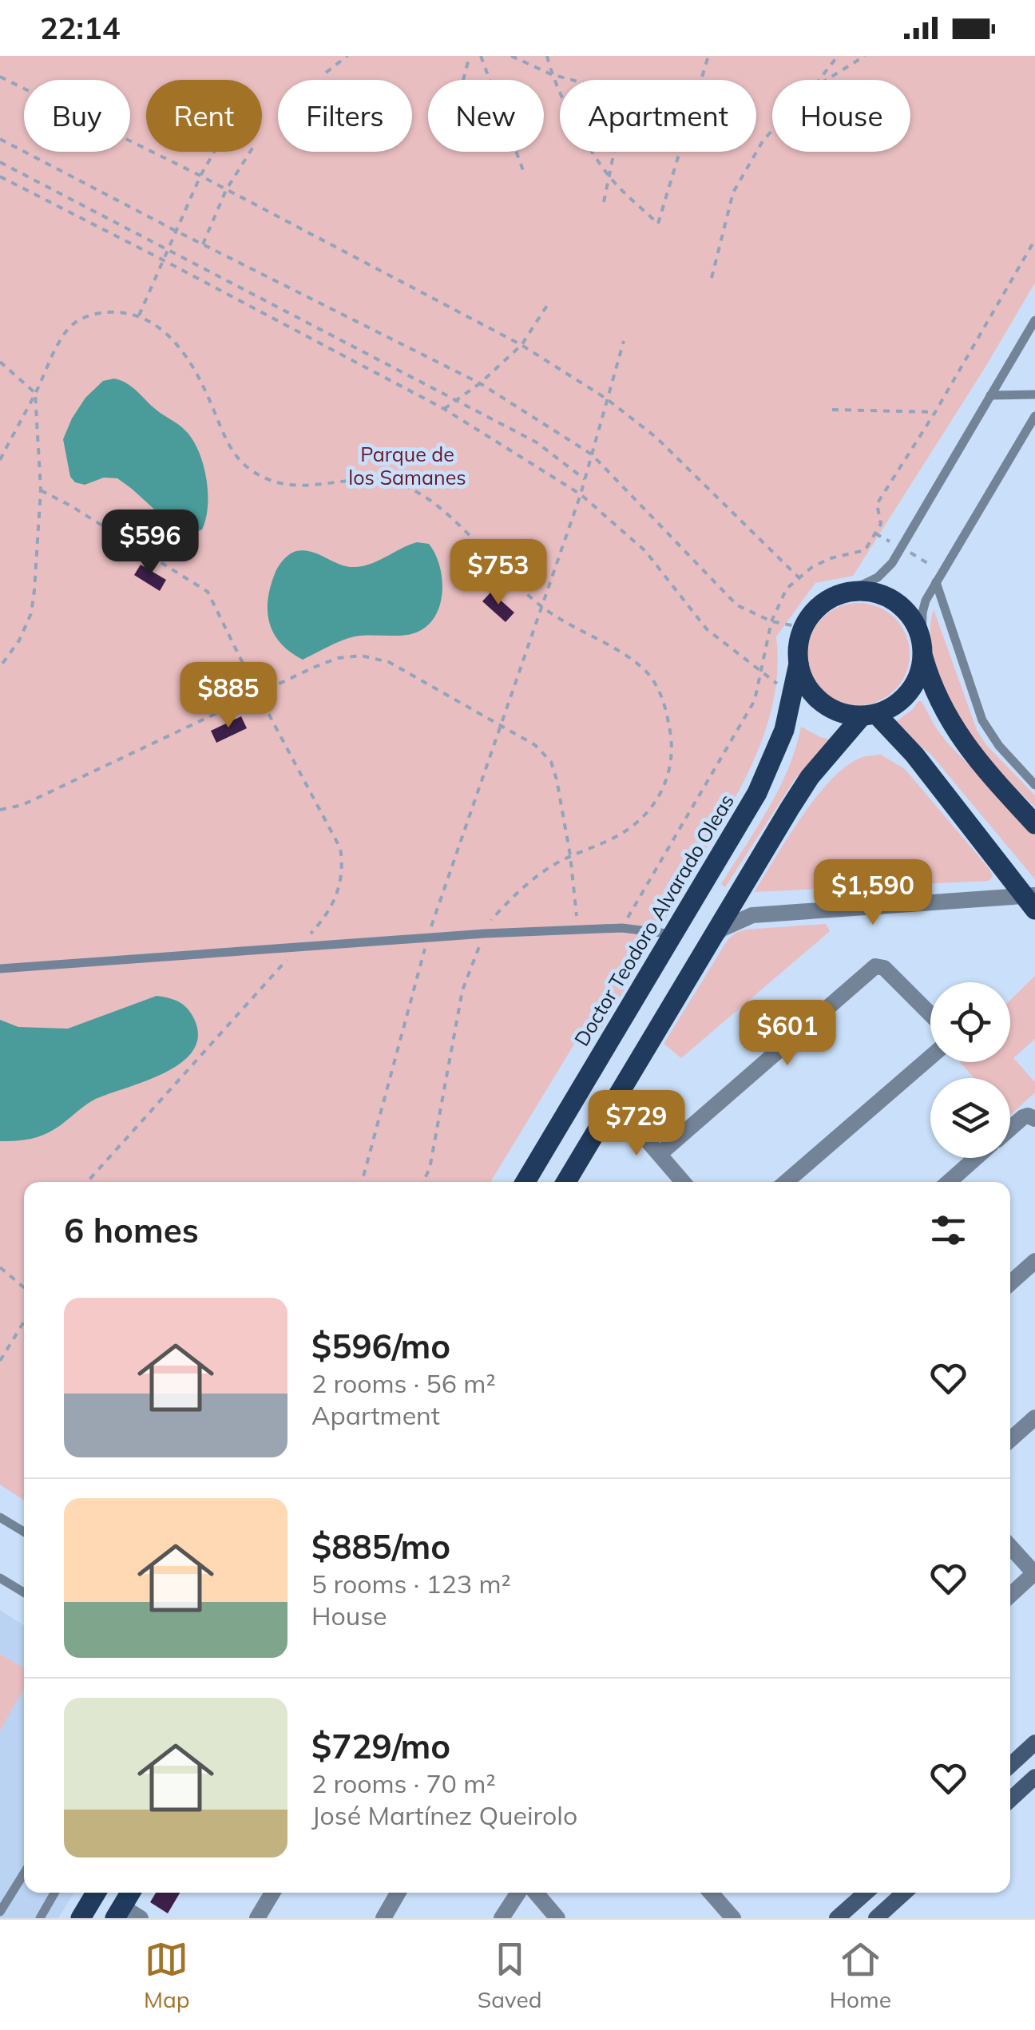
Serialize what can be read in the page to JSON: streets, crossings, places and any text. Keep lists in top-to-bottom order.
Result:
{
  "streets": {
    "main road": ["Doctor Teodoro Alvarado Oleas"]
  },
  "parks": ["Parque de los Samanes"],
  "page": {
    "status": "22:14",
    "chip": [
      "Buy",
      "Rent",
      "Filters",
      "New",
      "Apartment",
      "House"
    ],
    "price": [
      "$596",
      "$753",
      "$885",
      "$1,590",
      "$601",
      "$729"
    ],
    "heading": "6 homes",
    "list": [
      {
        "name": "$596/mo",
        "note": "2 rooms · 56 m² · Apartment"
      },
      {
        "name": "$885/mo",
        "note": "5 rooms · 123 m² · House"
      },
      {
        "name": "$729/mo",
        "note": "2 rooms · 70 m² · José Martínez Queirolo"
      }
    ],
    "tabs": ["Map", "Saved", "Home"]
  }
}
